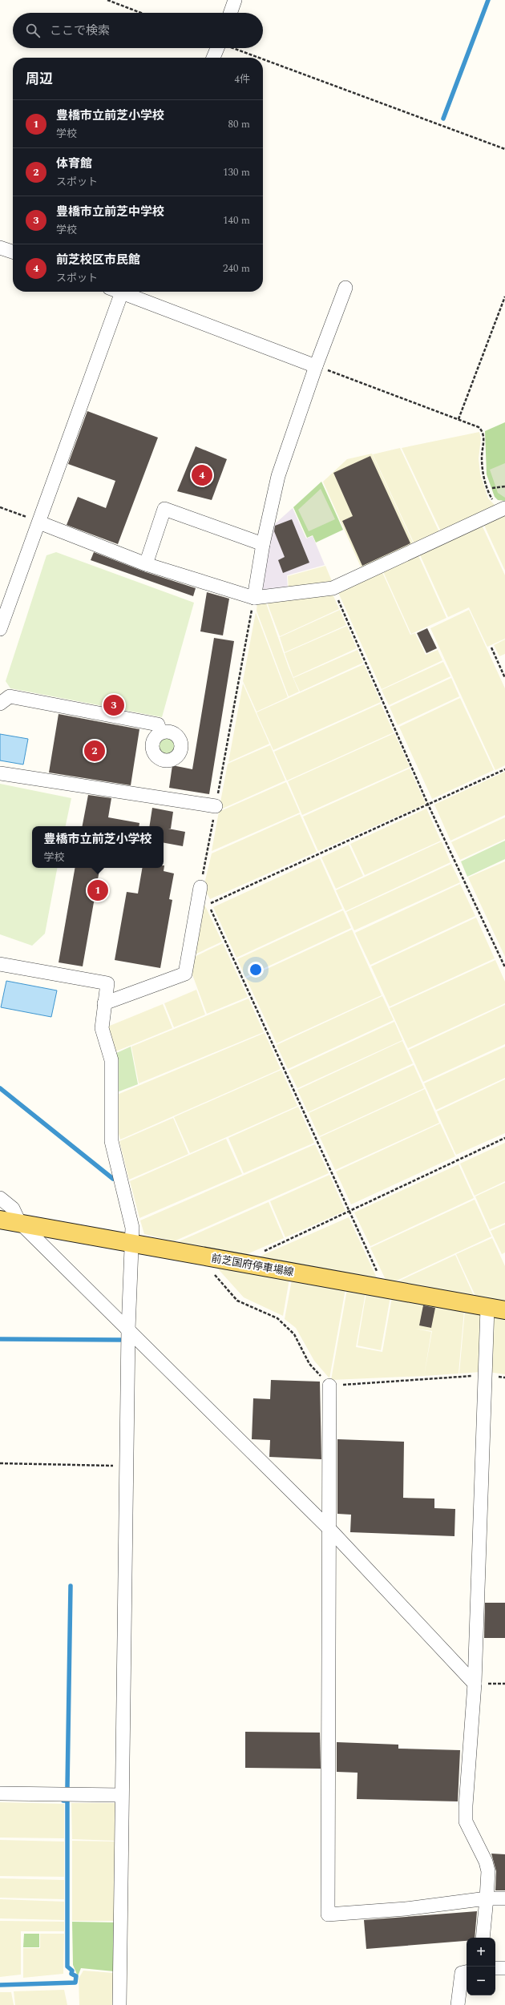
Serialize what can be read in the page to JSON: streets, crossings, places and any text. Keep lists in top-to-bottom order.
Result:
{
  "streets": {
    "main road": ["前芝国府停車場線"]
  },
  "page": {
    "search": "ここで検索",
    "heading": ["周辺", "4件"],
    "list": [
      {
        "mark": "1",
        "name": "豊橋市立前芝小学校",
        "note": "学校",
        "value": "80 m"
      },
      {
        "mark": "2",
        "name": "体育館",
        "note": "スポット",
        "value": "130 m"
      },
      {
        "mark": "3",
        "name": "豊橋市立前芝中学校",
        "note": "学校",
        "value": "140 m"
      },
      {
        "mark": "4",
        "name": "前芝校区市民館",
        "note": "スポット",
        "value": "240 m"
      }
    ],
    "pins": [
      "4",
      "3",
      "2",
      "1"
    ],
    "popup": ["豊橋市立前芝小学校", "学校"],
    "map_buttons": ["+", "−"]
  }
}
